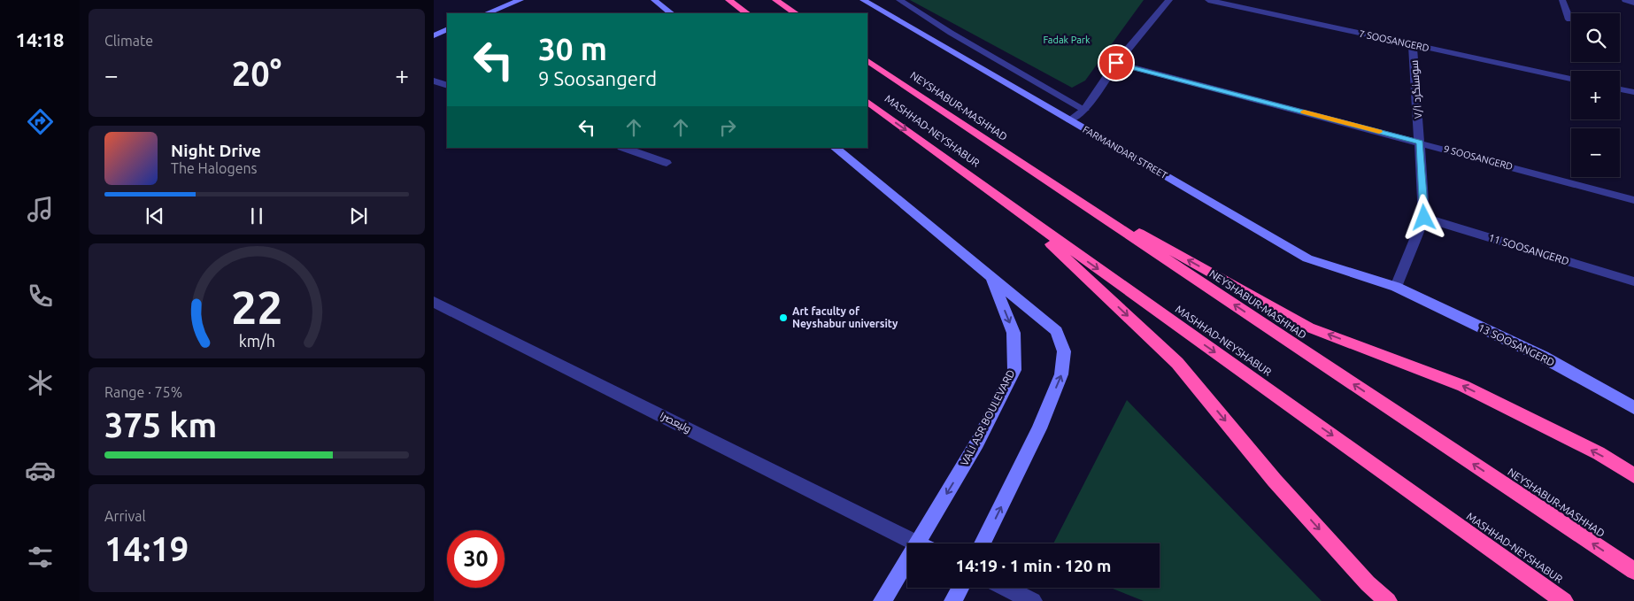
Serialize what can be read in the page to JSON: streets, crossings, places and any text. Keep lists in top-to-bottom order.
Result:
{
  "streets": {
    "highway": ["NEYSHABUR-MASHHAD", "MASHHAD-NEYSHABUR"],
    "main road": ["FARMANDARI STREET", "13 SOOSANGERD", "VALI ASR BOULEVARD"],
    "street": [
      "7 SOOSANGERD",
      "سوسنگرد ۷/۱",
      "9 SOOSANGERD",
      "11 SOOSANGERD",
      "ولیعصر۱"
    ]
  },
  "crossings": [
    ["7 SOOSANGERD", "سوسنگرد ۷/۱"],
    ["سوسنگرد ۷/۱", "FARMANDARI STREET"],
    ["سوسنگرد ۷/۱", "9 SOOSANGERD"],
    ["سوسنگرد ۷/۱", "11 SOOSANGERD"],
    ["سوسنگرد ۷/۱", "13 SOOSANGERD"],
    ["FARMANDARI STREET", "13 SOOSANGERD"]
  ],
  "one_way": ["VALI ASR BOULEVARD"],
  "parks": ["Fadak Park"],
  "places": ["Art faculty of Neyshabur university"],
  "page": {
    "tabs": "14:18",
    "tile": [
      "Climate",
      ["Range · 75%", "375 km"],
      ["Arrival", "14:19"]
    ],
    "map_buttons": ["+", "−"],
    "turn": ["30 m", "9 Soosangerd"],
    "heat": ["−", "20°", "+"],
    "song": ["Night Drive", "The Halogens"],
    "limit": "30",
    "trip": "14:19 · 1 min · 120 m",
    "gauge": ["22", "km/h"]
  }
}
